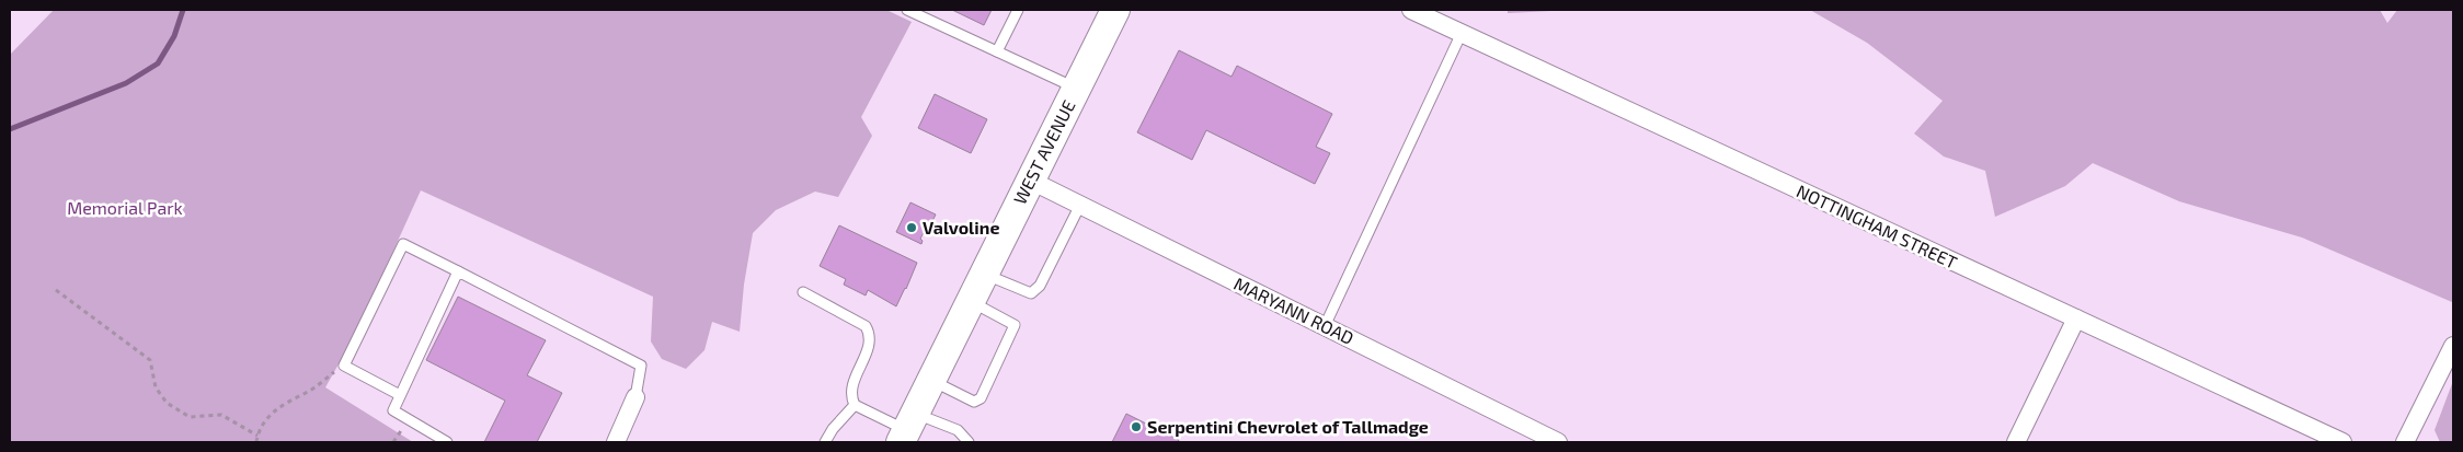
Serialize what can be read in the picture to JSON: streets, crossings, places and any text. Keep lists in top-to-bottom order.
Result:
{
  "streets": {
    "main road": ["WEST AVENUE"],
    "street": ["NOTTINGHAM STREET", "MARYANN ROAD"]
  },
  "crossings": [
    ["WEST AVENUE", "MARYANN ROAD"]
  ],
  "parks": ["Memorial Park"],
  "places": ["Valvoline", "Serpentini Chevrolet of Tallmadge"]
}
